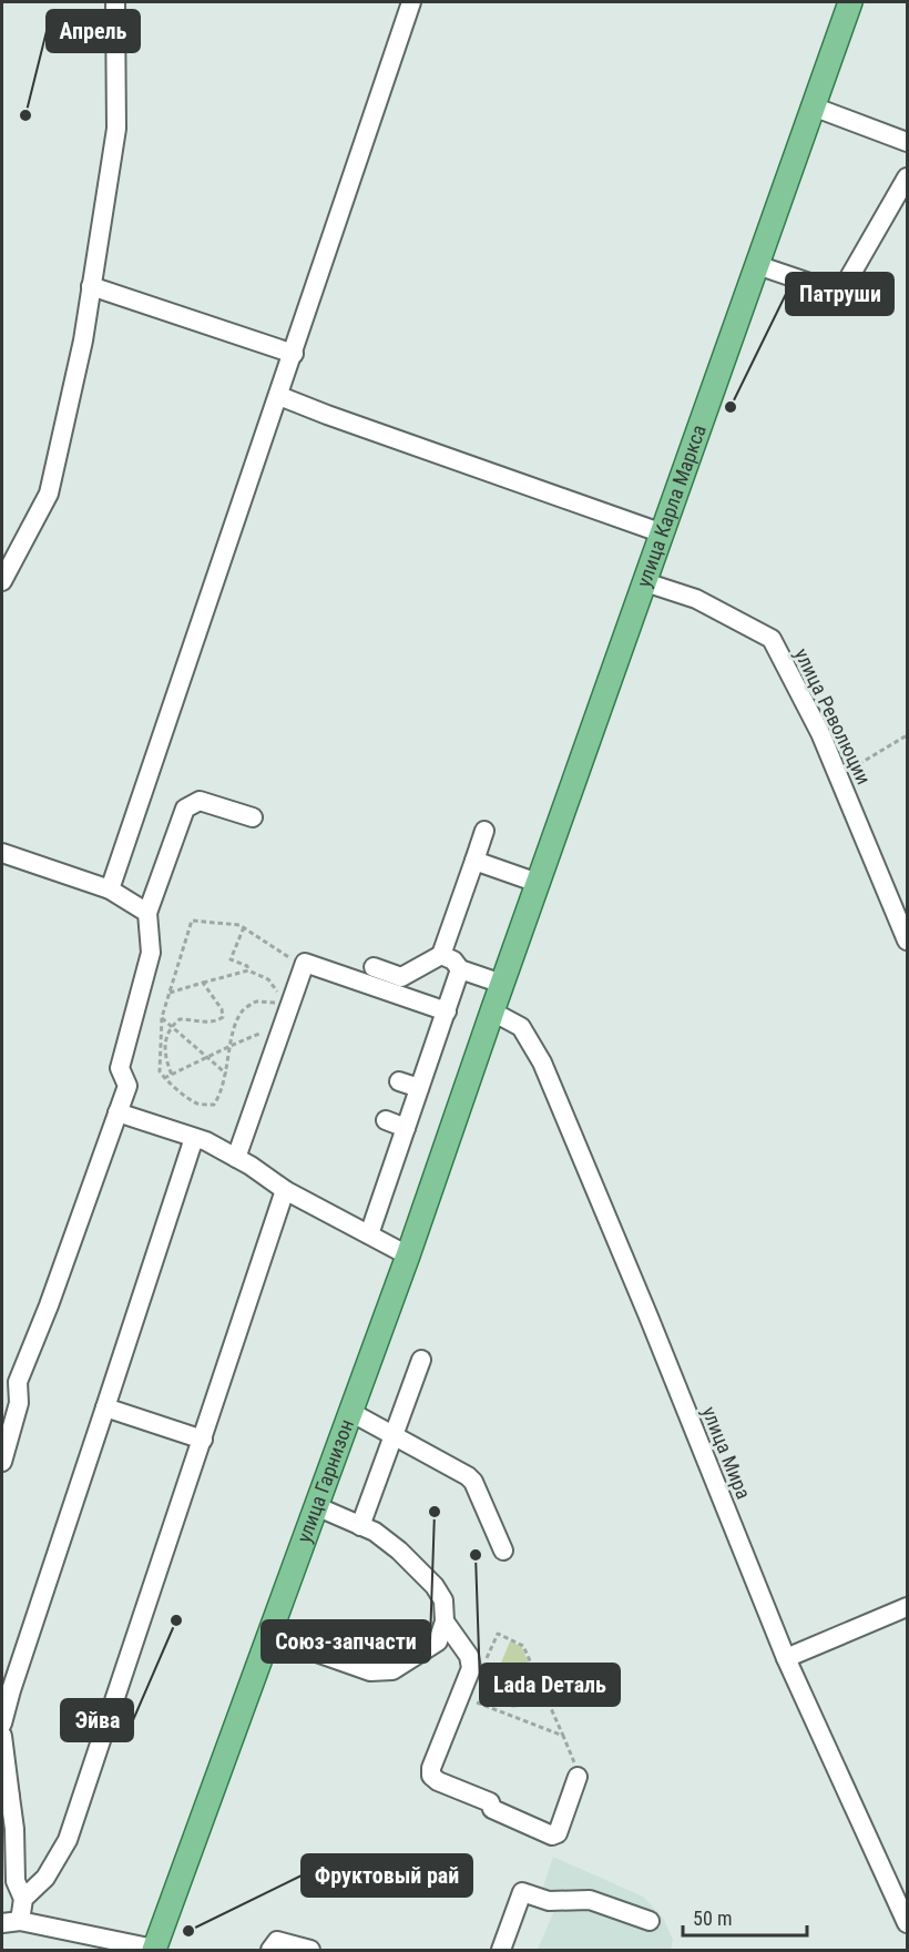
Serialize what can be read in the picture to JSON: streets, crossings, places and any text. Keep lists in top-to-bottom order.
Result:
{
  "streets": {
    "main road": ["улица Карла Маркса", "улица Гарнизон"],
    "street": ["улица Революции", "улица Мира"]
  },
  "crossings": [
    ["улица Карла Маркса", "улица Революции"],
    ["улица Карла Маркса", "улица Мира"],
    ["улица Карла Маркса", "улица Гарнизон"],
    ["улица Мира", "улица Гарнизон"]
  ],
  "places": [
    "Апрель",
    "Патруши",
    "Союз-запчасти",
    "Lada Dеталь",
    "Эйва",
    "Фруктовый рай"
  ],
  "scale_bar": "50 m"
}
